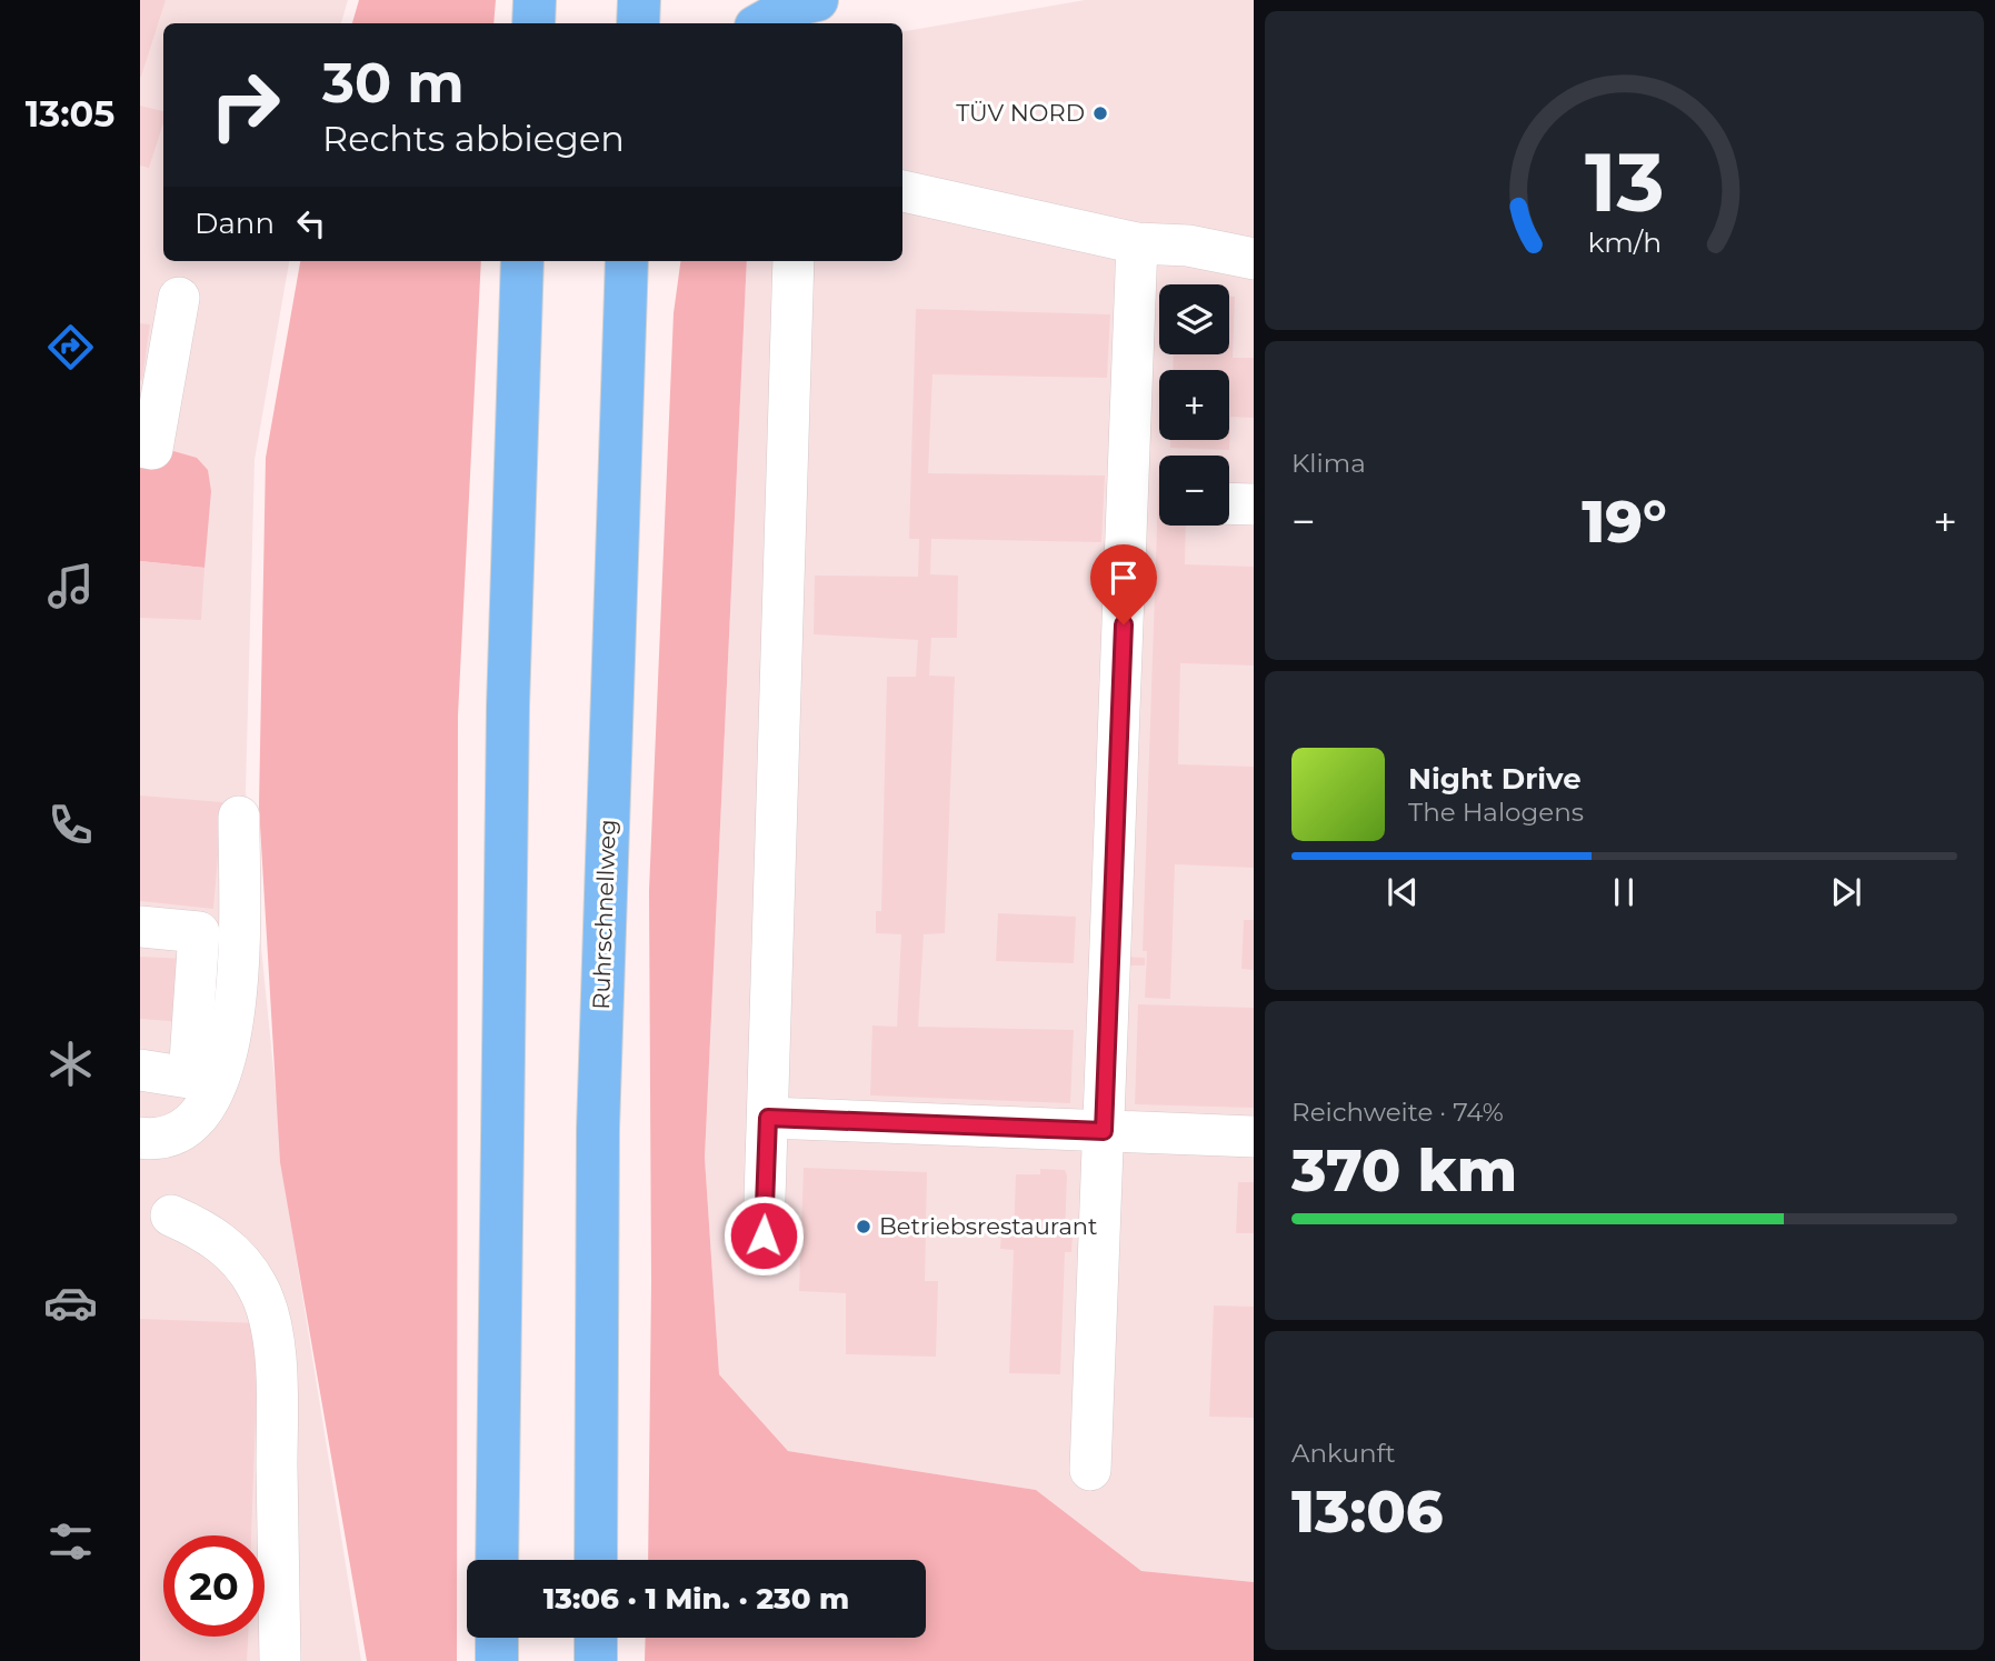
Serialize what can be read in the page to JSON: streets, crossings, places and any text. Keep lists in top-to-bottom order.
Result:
{
  "streets": {
    "highway": ["Ruhrschnellweg"]
  },
  "places": ["TÜV NORD", "Betriebsrestaurant"],
  "page": {
    "tabs": "13:05",
    "turn": ["30 m", "Rechts abbiegen"],
    "then": "Dann",
    "map_buttons": ["+", "−"],
    "tile": [
      "Klima",
      ["Reichweite · 74%", "370 km"],
      ["Ankunft", "13:06"]
    ],
    "heat": ["−", "19°", "+"],
    "song": ["Night Drive", "The Halogens"],
    "limit": "20",
    "trip": "13:06 · 1 Min. · 230 m",
    "gauge": ["13", "km/h"]
  }
}
